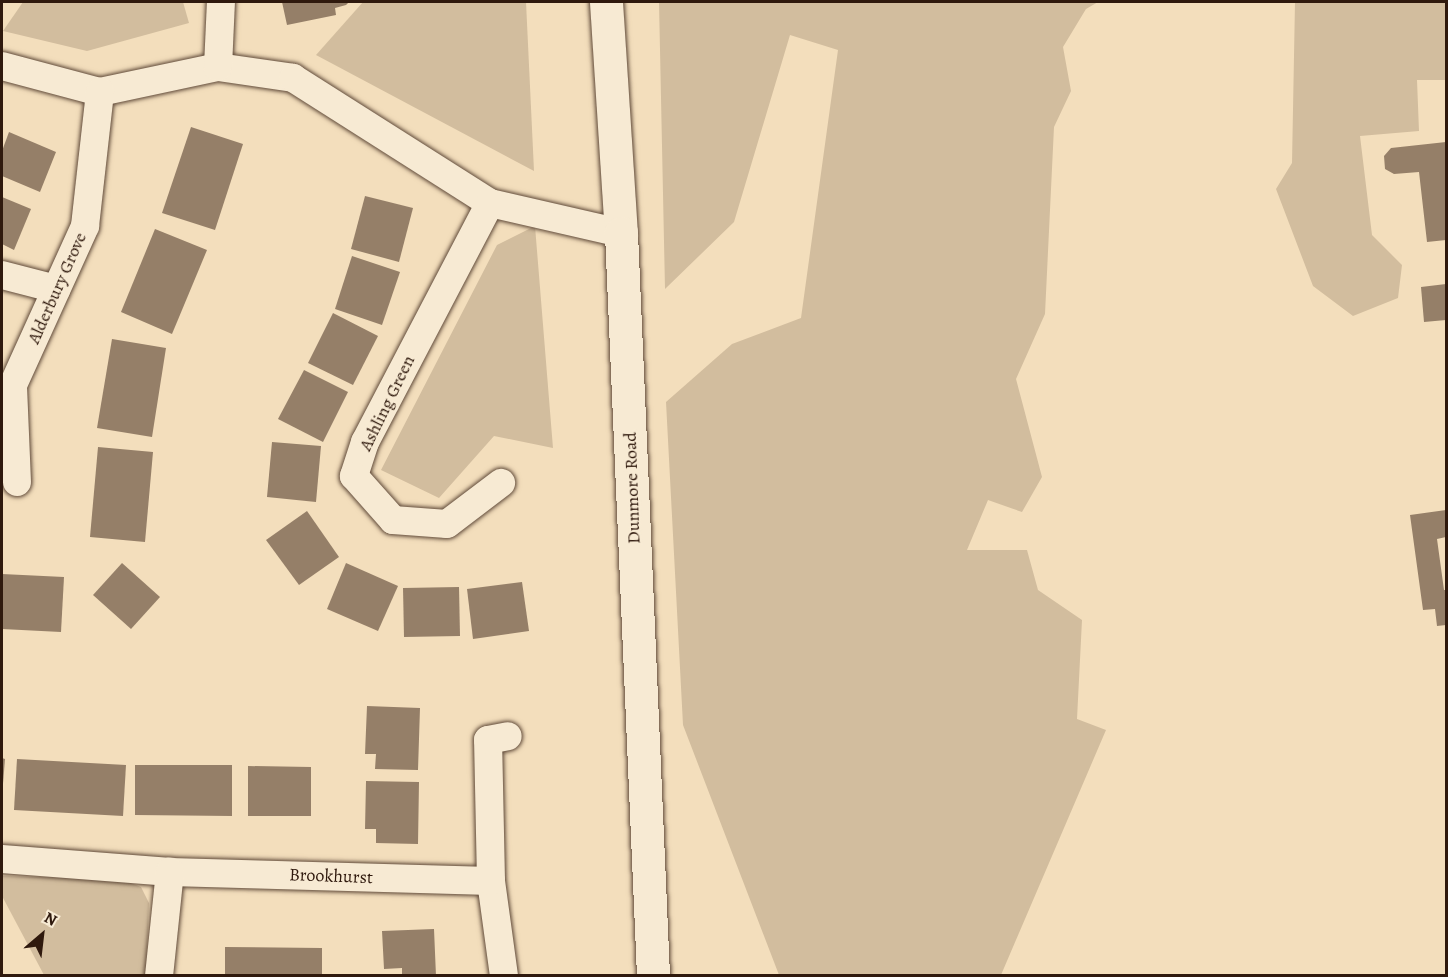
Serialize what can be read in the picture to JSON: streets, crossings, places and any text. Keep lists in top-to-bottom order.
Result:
{
  "streets": {
    "main road": ["Dunmore Road"],
    "street": ["Alderbury Grove", "Ashling Green", "Brookhurst"]
  },
  "north": "top right"
}
